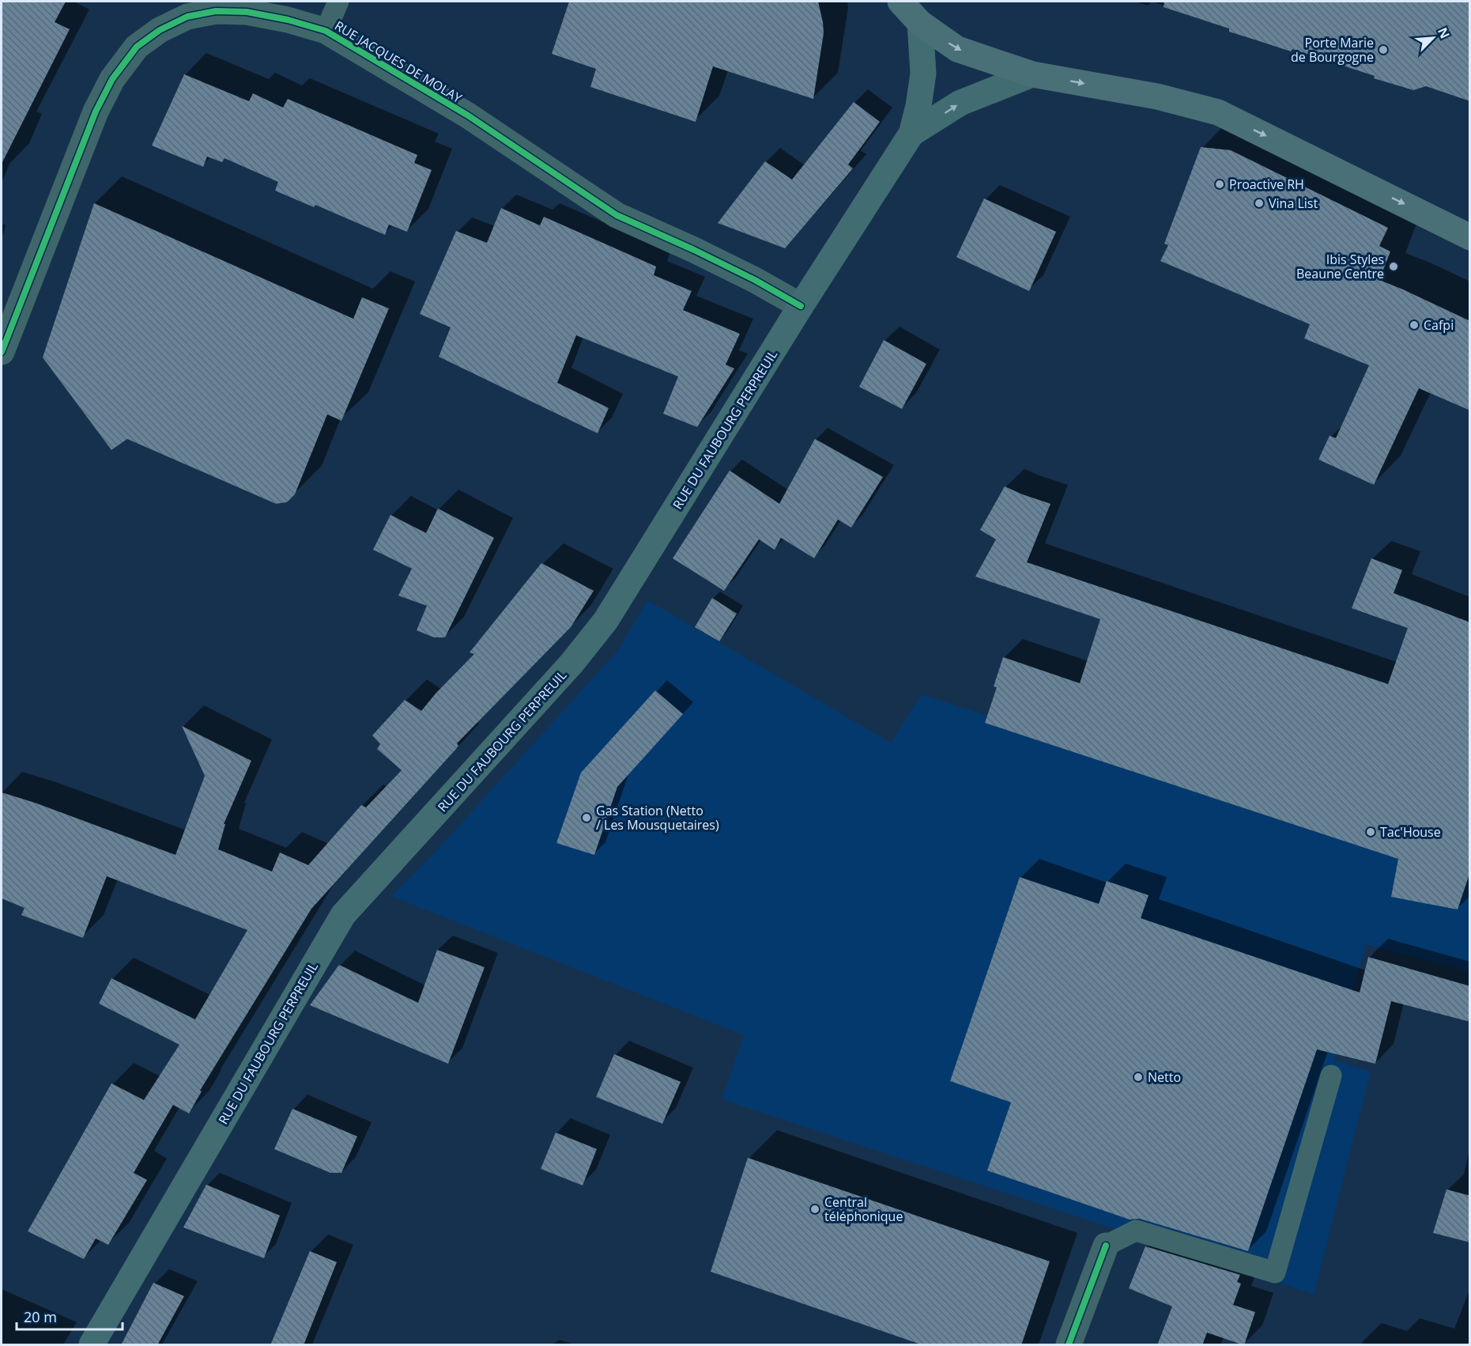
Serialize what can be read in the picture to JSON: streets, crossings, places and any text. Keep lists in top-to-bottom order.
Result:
{
  "streets": {
    "main road": ["RUE DU FAUBOURG PERPREUIL"],
    "street": ["RUE JACQUES DE MOLAY"]
  },
  "crossings": [
    ["RUE JACQUES DE MOLAY", "RUE DU FAUBOURG PERPREUIL"]
  ],
  "places": [
    "Porte Marie de Bourgogne",
    "Proactive RH",
    "Vina List",
    "Ibis Styles Beaune Centre",
    "Cafpi",
    "Gas Station (Netto / Les Mousquetaires)",
    "Tac'House",
    "Netto",
    "Central téléphonique"
  ],
  "scale_bar": "20 m",
  "north": "top right"
}
